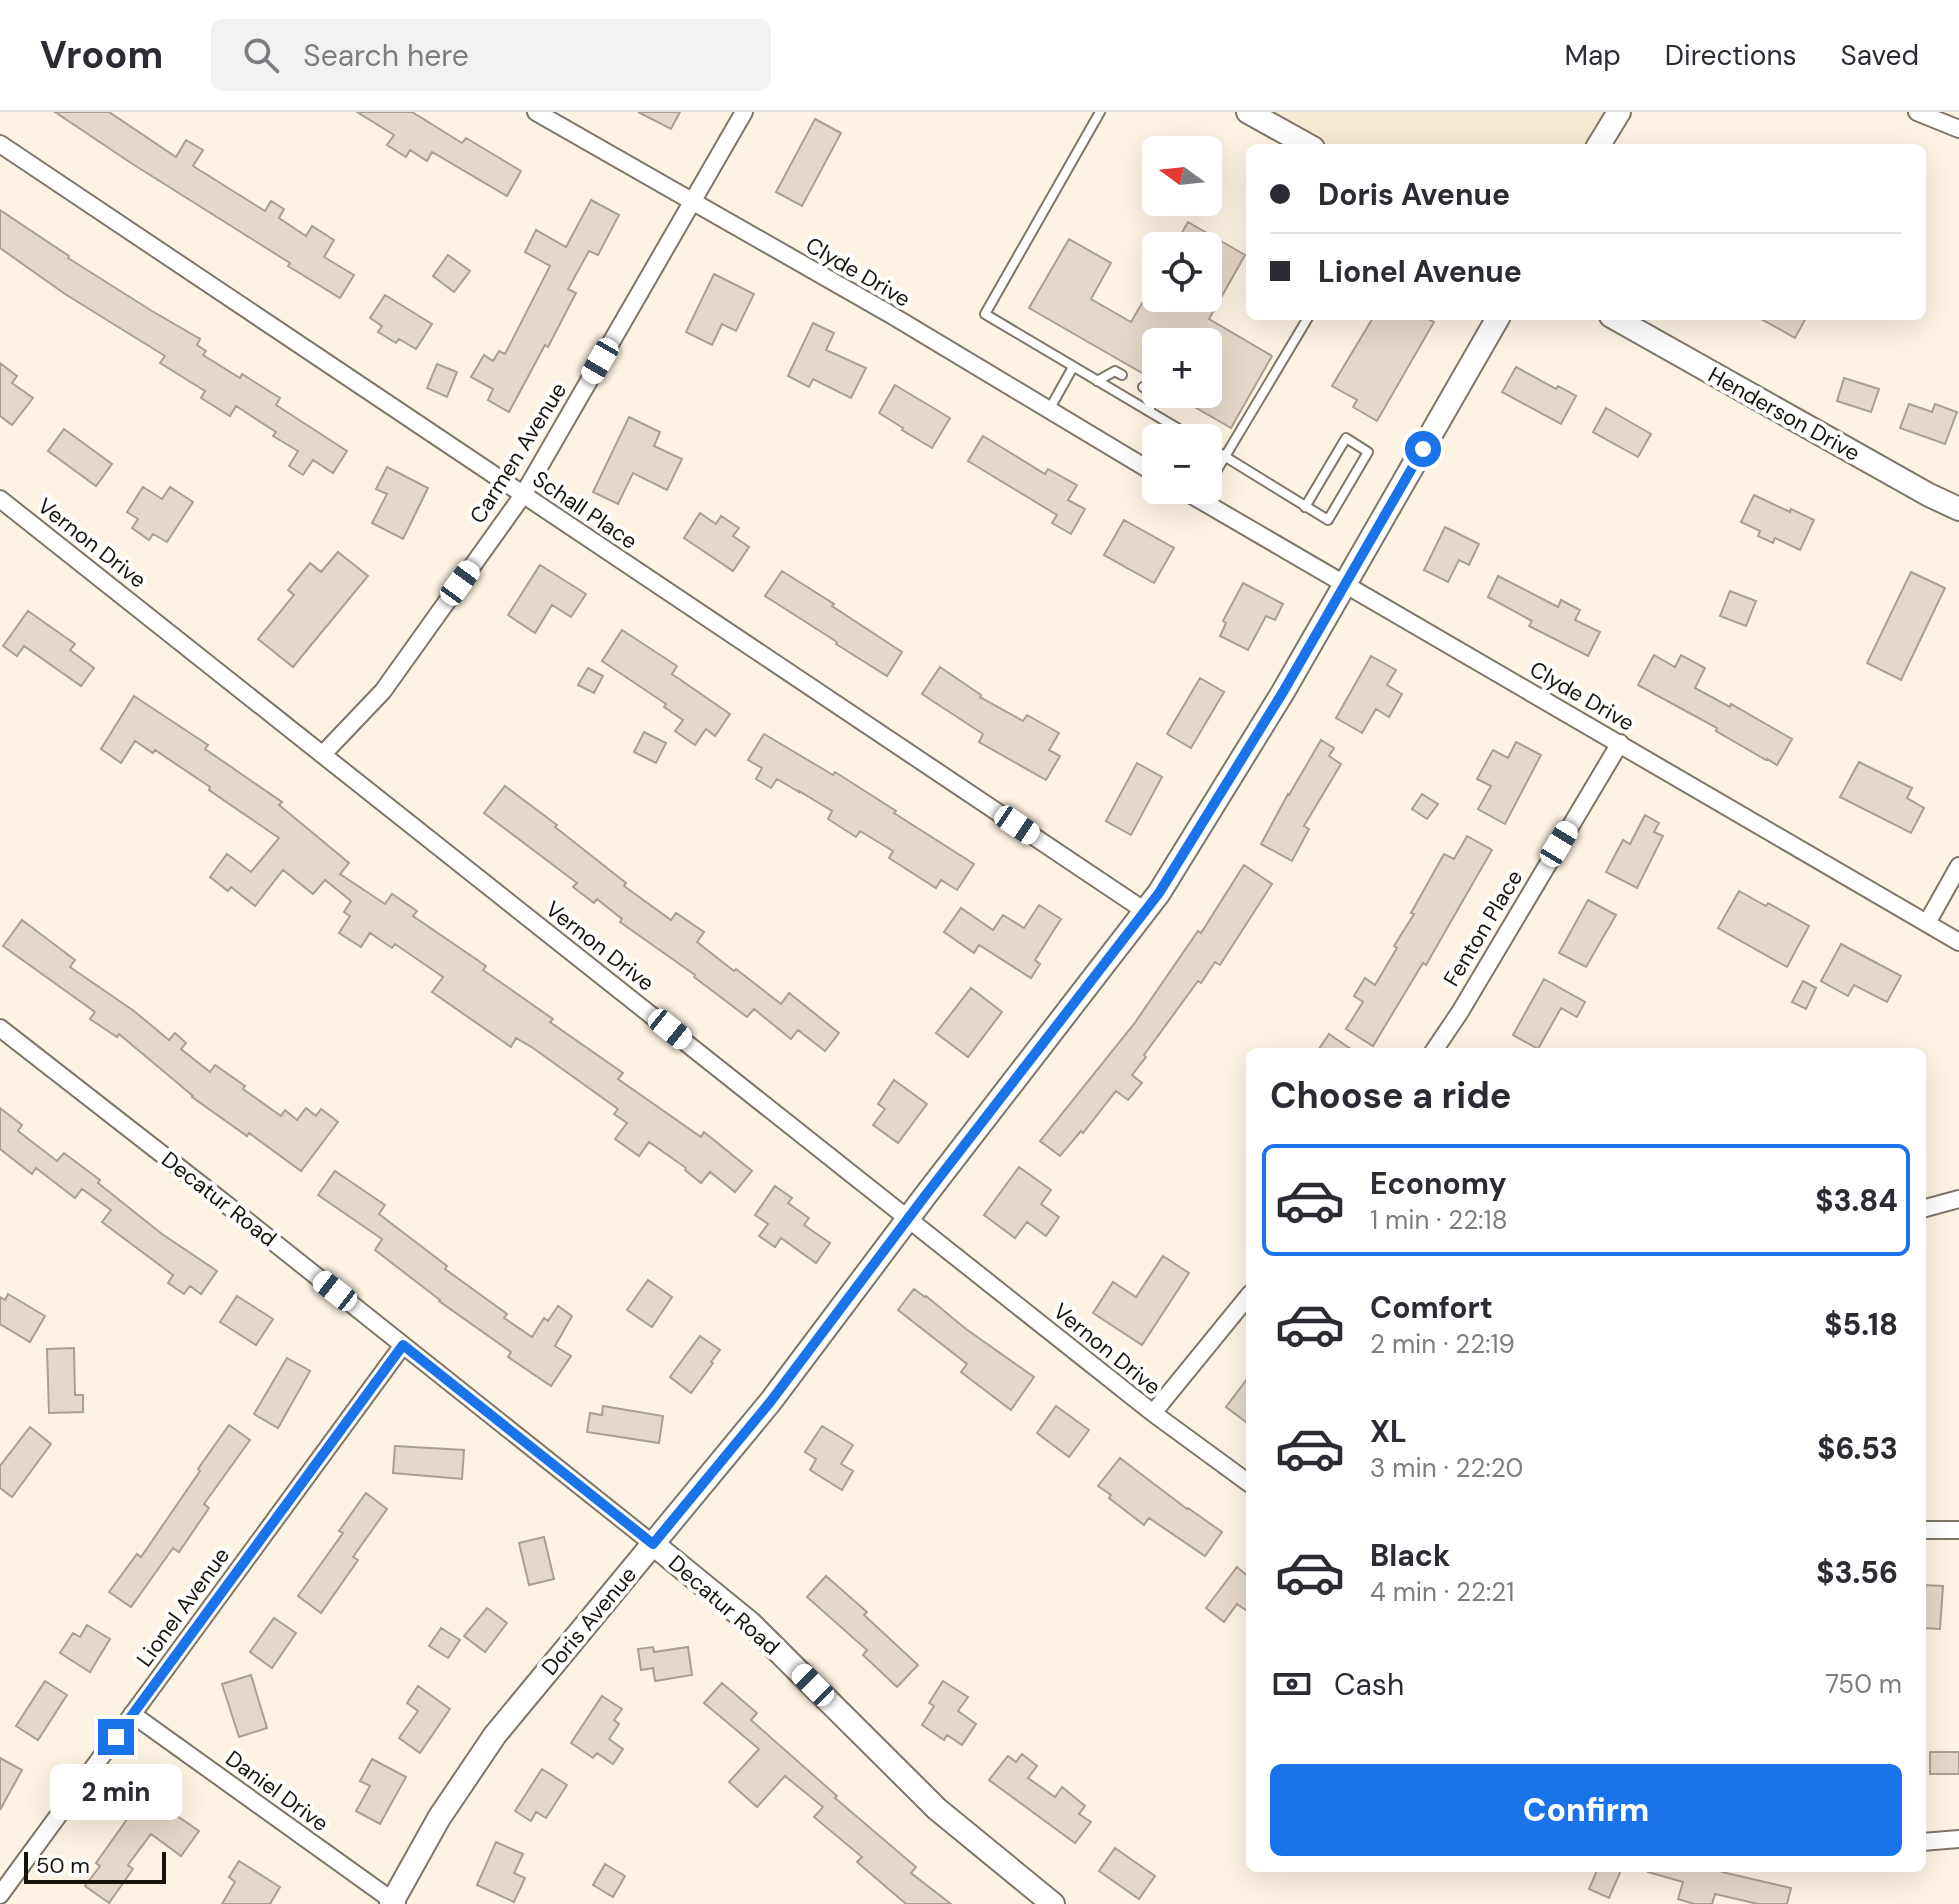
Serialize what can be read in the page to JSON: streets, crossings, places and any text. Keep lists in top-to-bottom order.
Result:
{
  "streets": {
    "street": [
      "Clyde Drive",
      "Henderson Drive",
      "Carmen Avenue",
      "Schall Place",
      "Vernon Drive",
      "Fenton Place",
      "Decatur Road",
      "Lionel Avenue",
      "Doris Avenue",
      "Daniel Drive"
    ]
  },
  "crossings": [
    ["Clyde Drive", "Carmen Avenue"],
    ["Clyde Drive", "Fenton Place"],
    ["Clyde Drive", "Doris Avenue"],
    ["Carmen Avenue", "Schall Place"],
    ["Carmen Avenue", "Vernon Drive"],
    ["Schall Place", "Doris Avenue"],
    ["Vernon Drive", "Doris Avenue"],
    ["Decatur Road", "Lionel Avenue"],
    ["Decatur Road", "Doris Avenue"],
    ["Lionel Avenue", "Daniel Drive"],
    ["Doris Avenue", "Daniel Drive"]
  ],
  "scale_bar": "50 m",
  "north": "left",
  "page": {
    "header": "Vroom",
    "search": "Search here",
    "nav": ["Map", "Directions", "Saved"],
    "map_buttons": ["+", "−"],
    "banner": ["Doris Avenue", "Lionel Avenue"],
    "heading": "Choose a ride",
    "list": [
      {
        "name": "Economy",
        "note": "1 min · 22:18",
        "value": "$3.84"
      },
      {
        "name": "Comfort",
        "note": "2 min · 22:19",
        "value": "$5.18"
      },
      {
        "name": "XL",
        "note": "3 min · 22:20",
        "value": "$6.53"
      },
      {
        "name": "Black",
        "note": "4 min · 22:21",
        "value": "$3.56"
      }
    ],
    "pay": ["Cash", "750 m"],
    "buttons": "Confirm",
    "bubble": "2 min",
    "scale": "50 m"
  }
}
